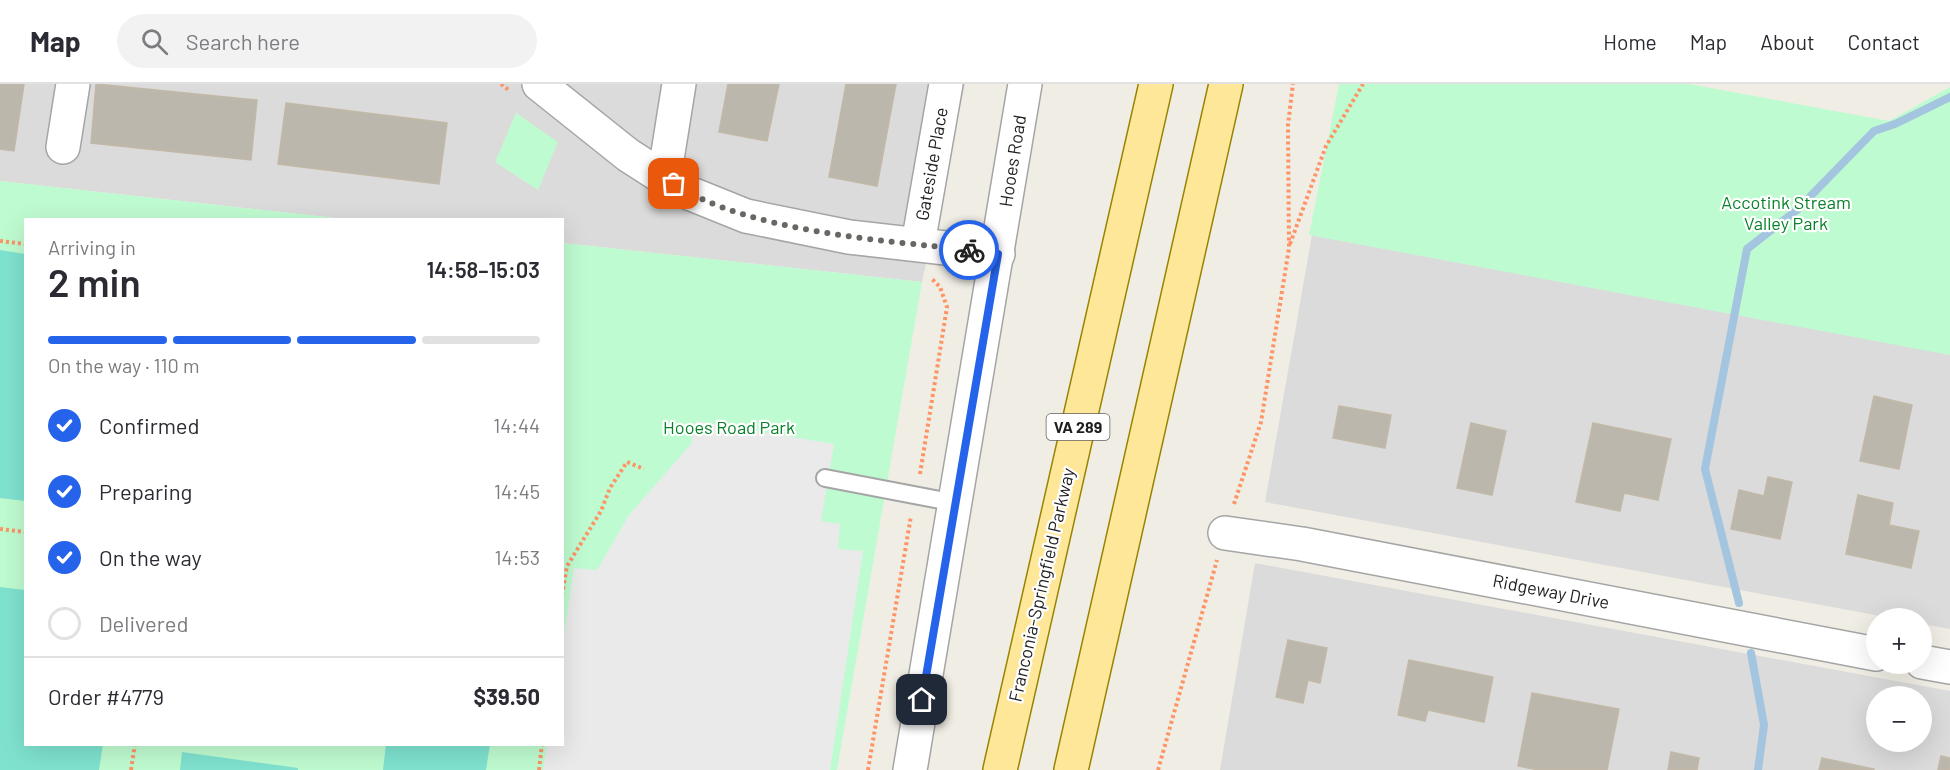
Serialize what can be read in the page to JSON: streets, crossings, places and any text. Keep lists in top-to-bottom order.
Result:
{
  "streets": {
    "main road": ["VA 289", "Franconia-Springfield Parkway"],
    "street": ["Hooes Road", "Gateside Place", "Ridgeway Drive"]
  },
  "parks": ["Accotink Stream Valley Park", "Hooes Road Park"],
  "page": {
    "header": "Map",
    "search": "Search here",
    "nav": [
      "Home",
      "Map",
      "About",
      "Contact"
    ],
    "heading": ["2 min", "Arriving in", "14:58–15:03"],
    "panel": ["Order #4779", "$39.50"],
    "bar": "On the way · 110 m",
    "list": [
      ["Confirmed", "14:44"],
      ["Preparing", "14:45"],
      ["On the way", "14:53"],
      "Delivered"
    ],
    "map_buttons": ["+", "−"]
  }
}
